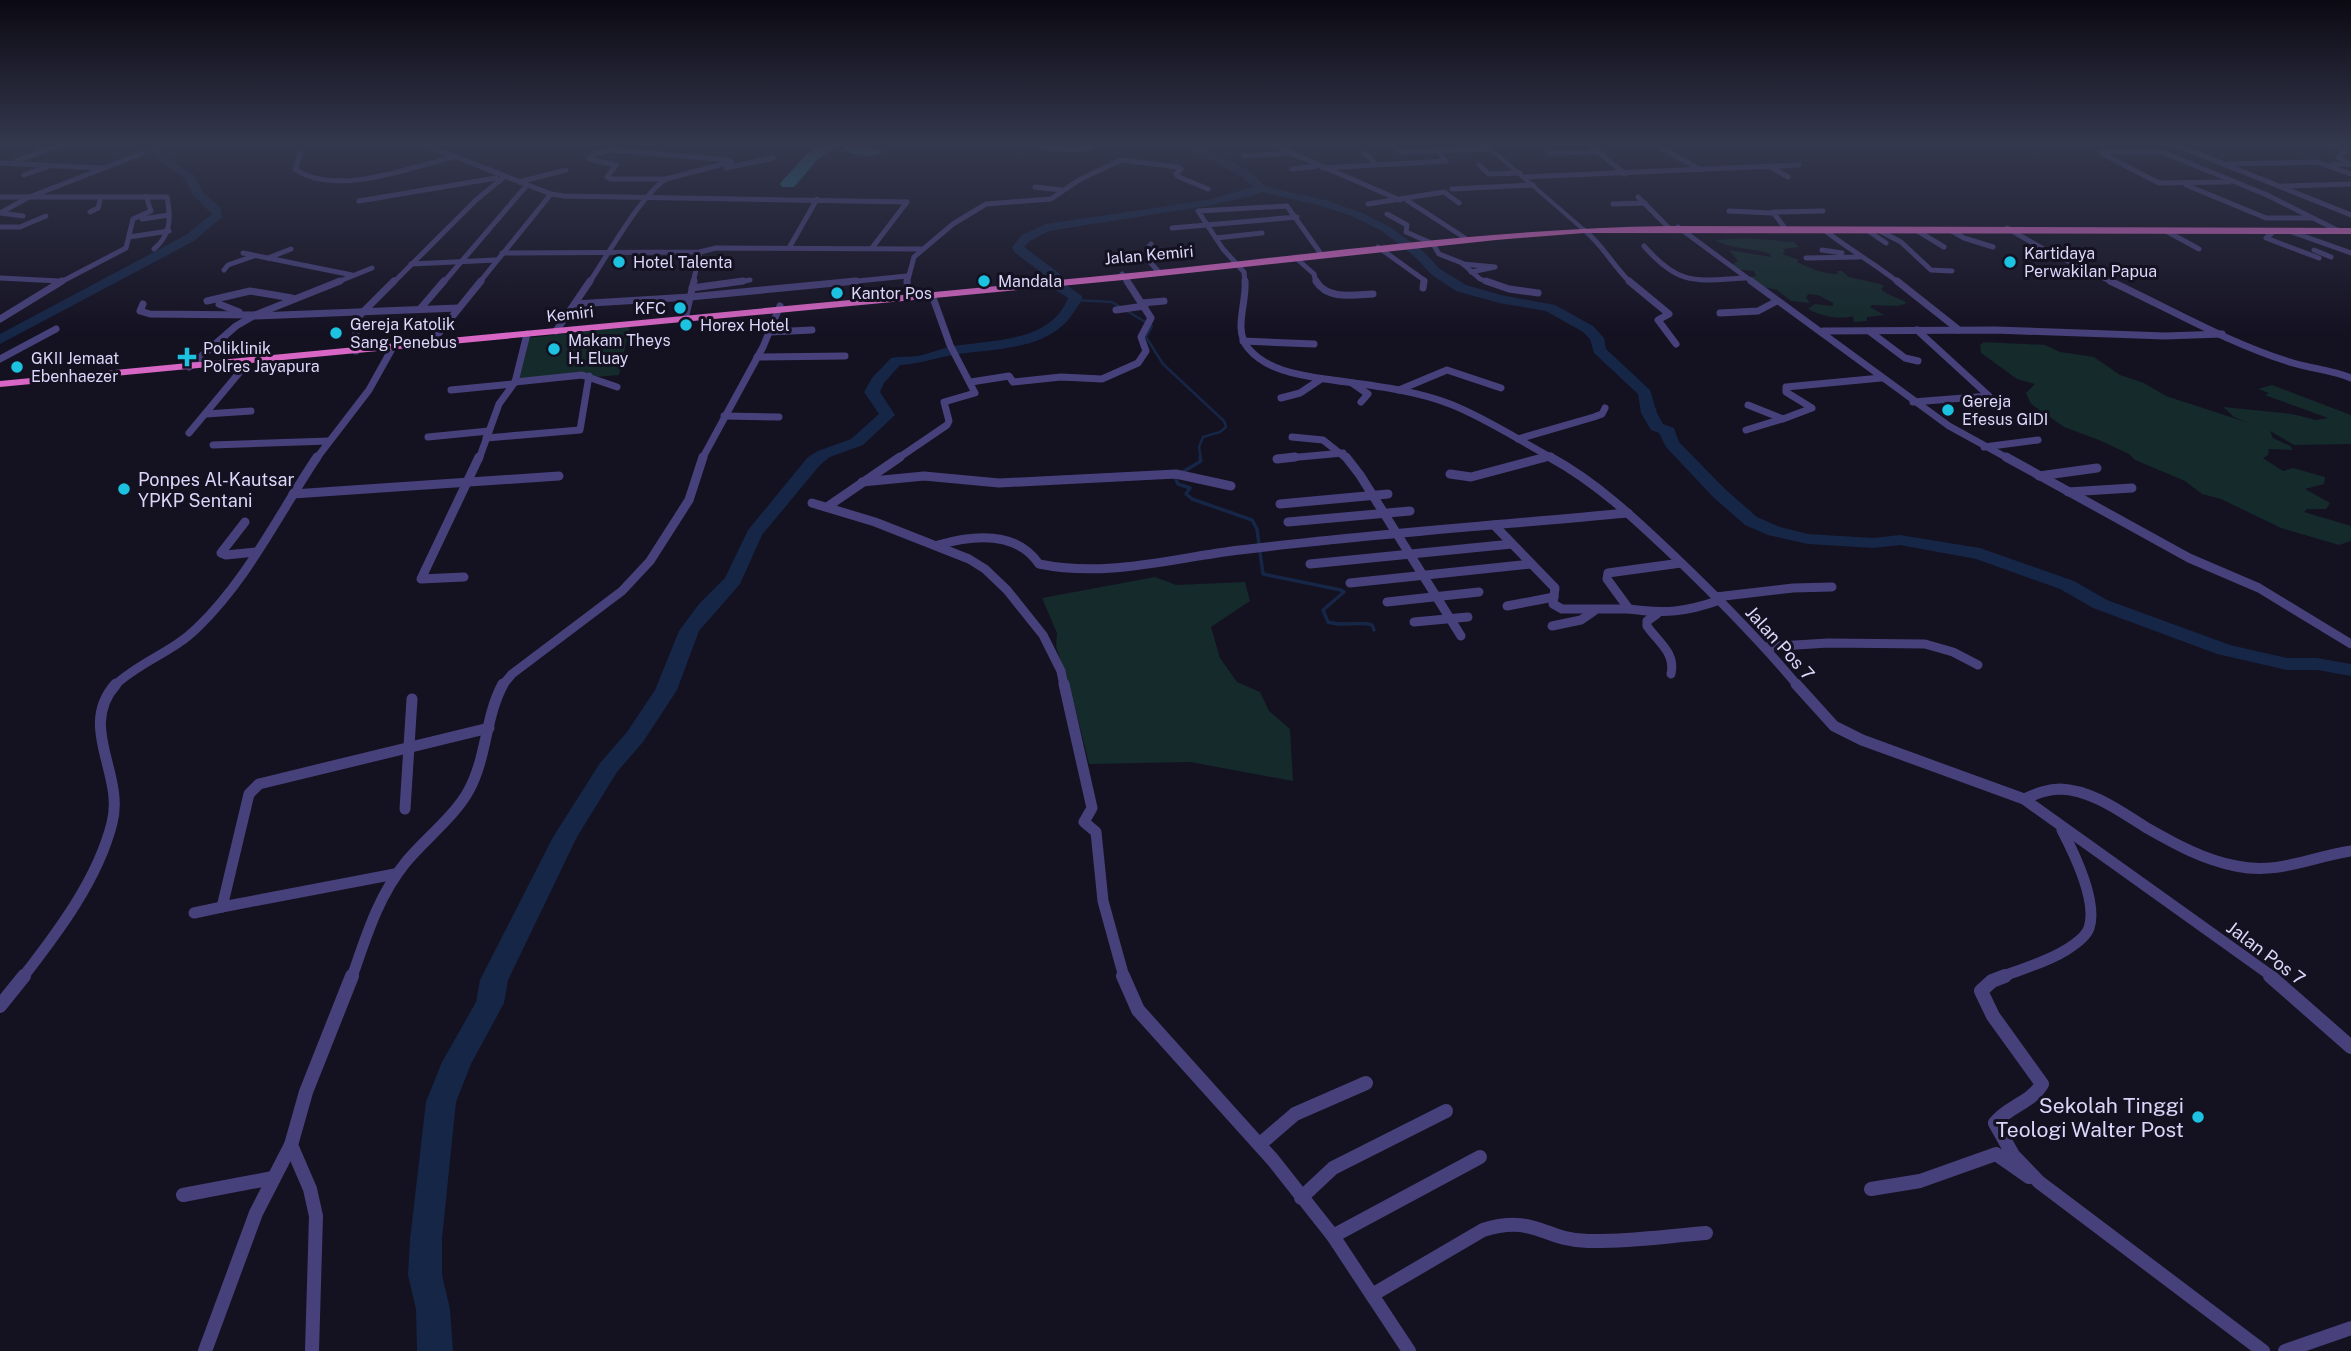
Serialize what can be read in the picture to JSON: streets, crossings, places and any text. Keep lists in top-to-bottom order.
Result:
{
  "streets": {
    "highway": ["Jalan Kemiri", "Kemiri"],
    "street": ["Jalan Pos 7"]
  },
  "crossings": [
    ["Jalan Kemiri", "Kemiri"]
  ],
  "places": {
    "other": [
      "Hotel Talenta",
      "Kartidaya Perwakilan Papua",
      "Mandala",
      "Kantor Pos",
      "KFC",
      "Horex Hotel",
      "Gereja Katolik Sang Penebus",
      "Makam Theys H. Eluay",
      "GKII Jemaat Ebenhaezer",
      "Gereja Efesus GIDI",
      "Ponpes Al-Kautsar YPKP Sentani",
      "Sekolah Tinggi Teologi Walter Post"
    ],
    "health": ["Poliklinik Polres Jayapura"]
  }
}
